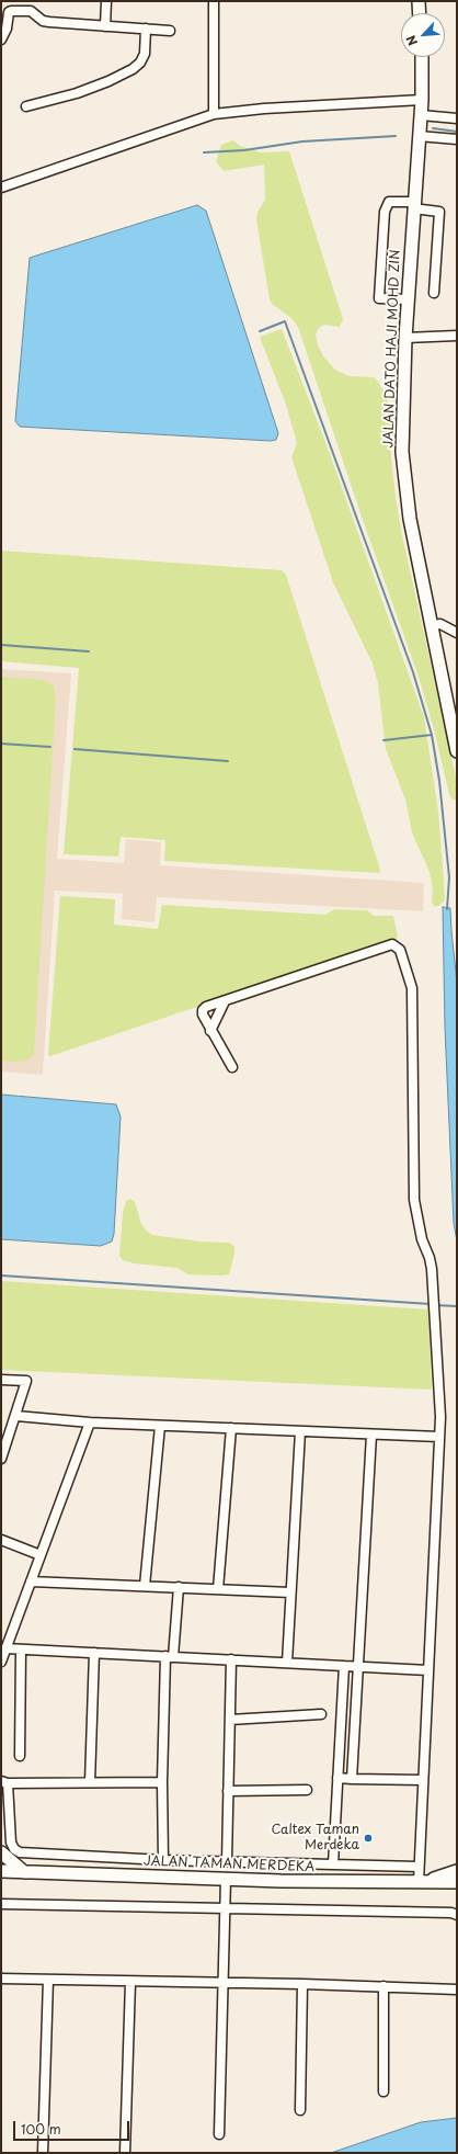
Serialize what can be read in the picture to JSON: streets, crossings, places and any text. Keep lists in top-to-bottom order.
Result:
{
  "streets": {
    "main road": ["JALAN DATO HAJI MOHD ZIN", "JALAN TAMAN MERDEKA"]
  },
  "places": ["Caltex Taman Merdeka"],
  "scale_bar": "100 m",
  "north": "bottom left"
}
